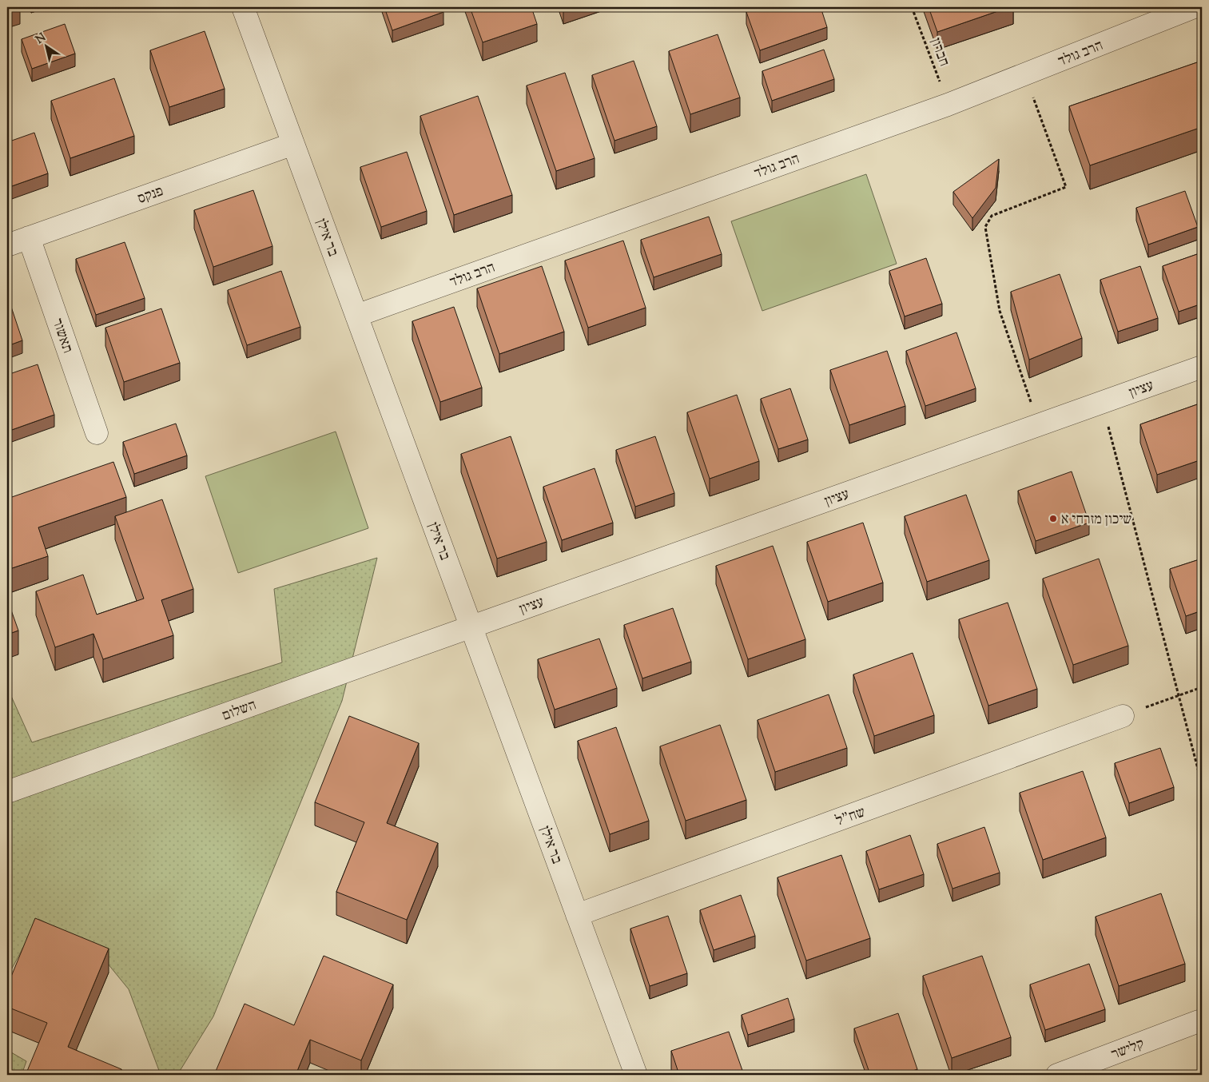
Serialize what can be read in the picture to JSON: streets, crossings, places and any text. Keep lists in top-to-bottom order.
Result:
{
  "streets": {
    "street": [
      "הרב גולד",
      "פנקס",
      "בר אילן",
      "תאשור",
      "עציון",
      "השלום",
      "שח\"ל",
      "קלישר"
    ],
    "path": ["חברון"]
  },
  "crossings": [
    ["חברון", "הרב גולד"],
    ["הרב גולד", "בר אילן"],
    ["פנקס", "בר אילן"],
    ["פנקס", "תאשור"],
    ["בר אילן", "עציון"],
    ["בר אילן", "השלום"],
    ["בר אילן", "שח\"ל"],
    ["עציון", "השלום"]
  ],
  "places": ["שיכון מזרחי א"],
  "north": "top left"
}
